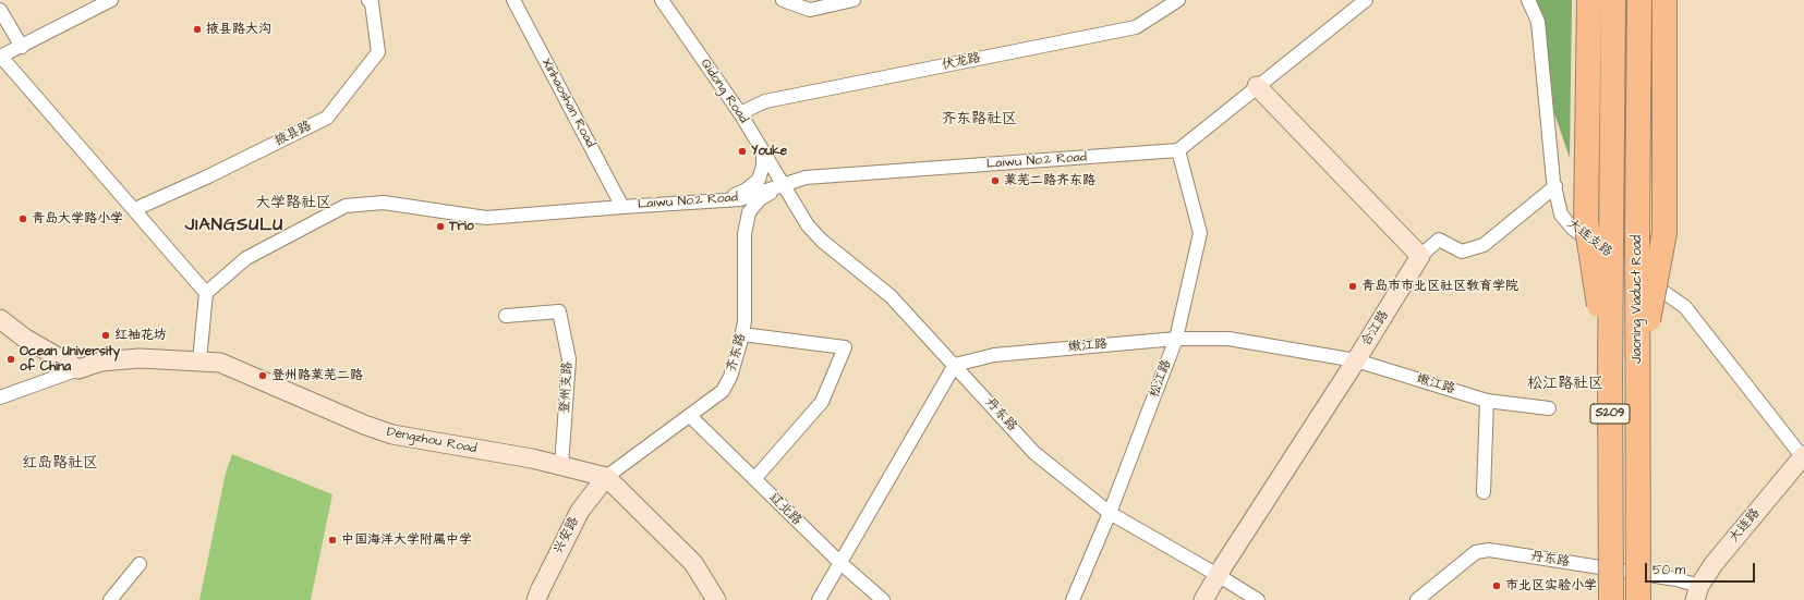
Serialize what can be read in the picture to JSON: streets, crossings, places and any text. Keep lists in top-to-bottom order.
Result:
{
  "streets": {
    "highway": ["Jiaoning Viaduct Road", "S209"],
    "street": [
      "伏龙路",
      "Qidong Road",
      "Xinhaoshan Road",
      "掖县路",
      "Laiwu No.2 Road",
      "大连支路",
      "合江路",
      "嫩江路",
      "齐东路",
      "松江路",
      "登州支路",
      "丹东路",
      "Dengzhou Road",
      "辽北路",
      "大连路",
      "兴安路"
    ]
  },
  "crossings": [
    ["伏龙路", "Qidong Road"],
    ["Qidong Road", "Laiwu No.2 Road"],
    ["Qidong Road", "齐东路"],
    ["Qidong Road", "丹东路"],
    ["Xinhaoshan Road", "Laiwu No.2 Road"],
    ["Laiwu No.2 Road", "齐东路"],
    ["Laiwu No.2 Road", "松江路"],
    ["Laiwu No.2 Road", "丹东路"],
    ["大连支路", "大连路"],
    ["合江路", "嫩江路"],
    ["合江路", "丹东路"],
    ["嫩江路", "松江路"],
    ["嫩江路", "丹东路"],
    ["齐东路", "丹东路"],
    ["齐东路", "Dengzhou Road"],
    ["齐东路", "辽北路"],
    ["齐东路", "兴安路"],
    ["松江路", "丹东路"],
    ["登州支路", "Dengzhou Road"],
    ["丹东路", "大连路"],
    ["Dengzhou Road", "兴安路"]
  ],
  "districts": [
    "齐东路社区",
    "大学路社区",
    "JIANGSULU",
    "松江路社区",
    "红岛路社区"
  ],
  "places": [
    "掖县路大沟",
    "Youke",
    "莱芜二路齐东路",
    "青岛大学路小学",
    "Trio",
    "青岛市市北区社区教育学院",
    "红袖花坊",
    "Ocean University of China",
    "登州路莱芜二路",
    "中国海洋大学附属中学",
    "市北区实验小学"
  ],
  "scale_bar": "50 m"
}
